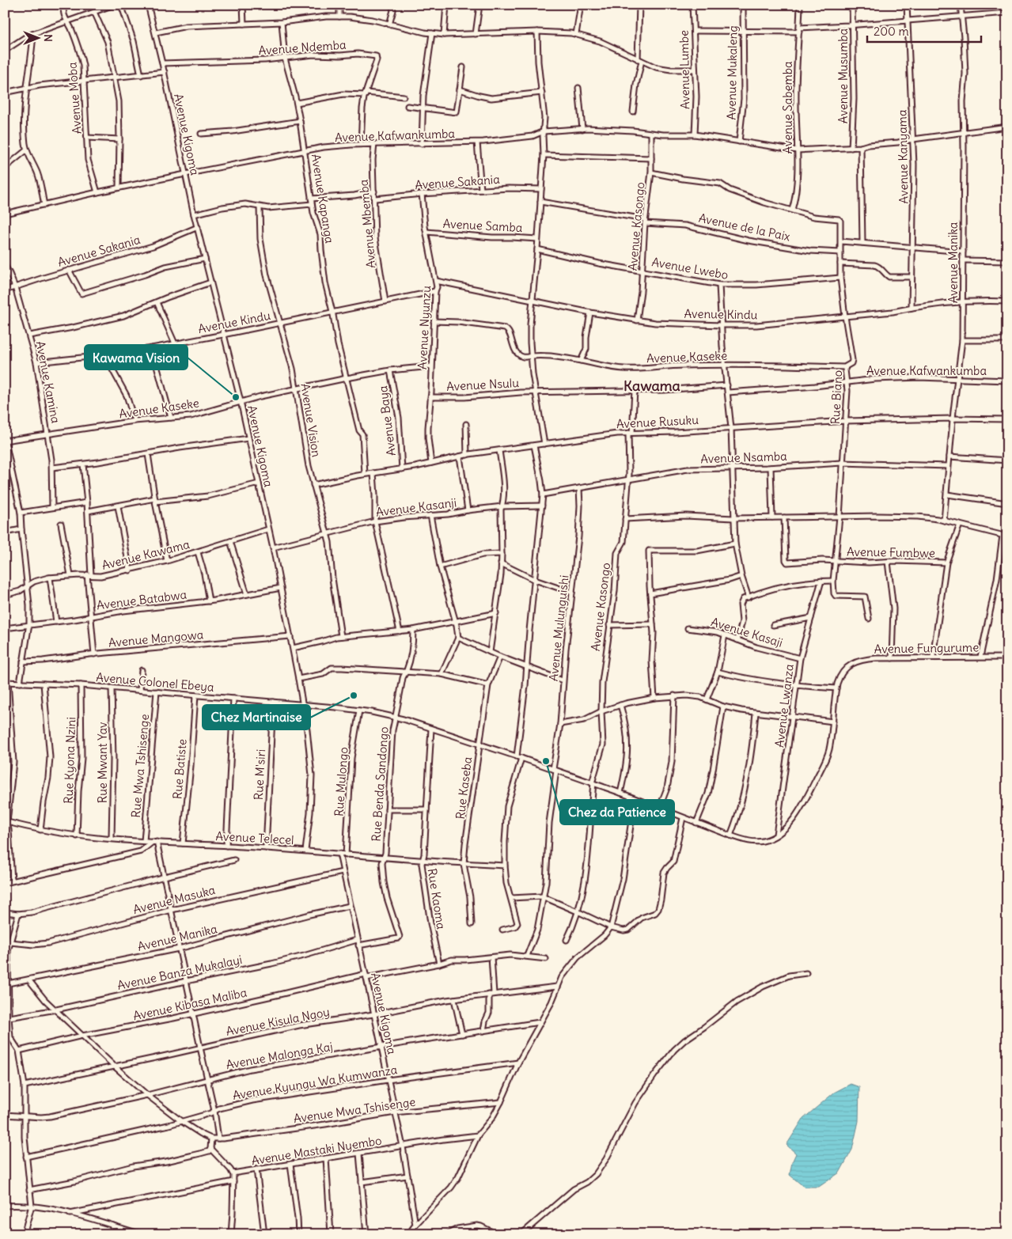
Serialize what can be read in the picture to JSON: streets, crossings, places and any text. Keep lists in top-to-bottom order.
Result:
{
  "streets": {
    "street": [
      "Avenue Ndemba",
      "Avenue Lumbe",
      "Avenue Mukaleng",
      "Avenue Musumba",
      "Avenue Moba",
      "Avenue Sabemba",
      "Avenue Kigoma",
      "Avenue Kafwankumba",
      "Avenue Kanyama",
      "Avenue Sakania",
      "Avenue Kapanga",
      "Avenue Mbemba",
      "Avenue Samba",
      "Avenue Kasongo",
      "Avenue de la Paix",
      "Avenue Manika",
      "Avenue Lwebo",
      "Avenue Kindu",
      "Avenue Nyunzu",
      "Avenue Kaseke",
      "Avenue Kamina",
      "Avenue Nsulu",
      "Rue Biano",
      "Avenue Vision",
      "Avenue Baya",
      "Avenue Rusuku",
      "Avenue Nsamba",
      "Avenue Kasanji",
      "Avenue Fumbwe",
      "Avenue Kawama",
      "Avenue Batabwa",
      "Avenue Mulunguishi",
      "Avenue Kasaji",
      "Avenue Mangowa",
      "Avenue Fungurume",
      "Avenue Colonel Ebeya",
      "Avenue Lwanza",
      "Rue Kyona Nzini",
      "Rue Mwant Yav",
      "Rue Mwa Tshisenge",
      "Rue Batiste",
      "Rue M'siri",
      "Rue Mulongo",
      "Rue Benda Sandongo",
      "Rue Kaseba",
      "Avenue Telecel",
      "Rue Kaoma",
      "Avenue Masuka",
      "Avenue Banza Mukalayi",
      "Avenue Kibasa Maliba",
      "Avenue Kisula Ngoy",
      "Avenue Malonga Kaj",
      "Avenue Kyungu Wa Kumwanza",
      "Avenue Mwa Tshisenge",
      "Avenue Mastaki Nyembo"
    ]
  },
  "crossings": [
    ["Avenue Ndemba", "Avenue Kigoma"],
    ["Avenue Ndemba", "Avenue Kafwankumba"],
    ["Avenue Ndemba", "Avenue Kapanga"],
    ["Avenue Lumbe", "Avenue Kafwankumba"],
    ["Avenue Mukaleng", "Avenue Kafwankumba"],
    ["Avenue Musumba", "Avenue Kafwankumba"],
    ["Avenue Moba", "Avenue Kafwankumba"],
    ["Avenue Sabemba", "Avenue Kafwankumba"],
    ["Avenue Sabemba", "Rue Biano"],
    ["Avenue Kigoma", "Avenue Kafwankumba"],
    ["Avenue Kigoma", "Avenue Sakania"],
    ["Avenue Kigoma", "Avenue Manika"],
    ["Avenue Kigoma", "Avenue Kindu"],
    ["Avenue Kigoma", "Avenue Kaseke"],
    ["Avenue Kigoma", "Avenue Kasanji"],
    ["Avenue Kigoma", "Avenue Kawama"],
    ["Avenue Kigoma", "Avenue Batabwa"],
    ["Avenue Kigoma", "Avenue Mangowa"],
    ["Avenue Kigoma", "Avenue Colonel Ebeya"],
    ["Avenue Kigoma", "Rue Benda Sandongo"],
    ["Avenue Kigoma", "Avenue Telecel"],
    ["Avenue Kigoma", "Avenue Masuka"],
    ["Avenue Kigoma", "Avenue Banza Mukalayi"],
    ["Avenue Kigoma", "Avenue Kibasa Maliba"],
    ["Avenue Kigoma", "Avenue Kisula Ngoy"],
    ["Avenue Kigoma", "Avenue Malonga Kaj"],
    ["Avenue Kigoma", "Avenue Kyungu Wa Kumwanza"],
    ["Avenue Kigoma", "Avenue Mwa Tshisenge"],
    ["Avenue Kigoma", "Avenue Mastaki Nyembo"],
    ["Avenue Kafwankumba", "Avenue Kanyama"],
    ["Avenue Kafwankumba", "Avenue Kapanga"],
    ["Avenue Kafwankumba", "Avenue Mbemba"],
    ["Avenue Kafwankumba", "Avenue Kasongo"],
    ["Avenue Kafwankumba", "Avenue Manika"],
    ["Avenue Kafwankumba", "Rue Biano"],
    ["Avenue Kanyama", "Avenue Kindu"],
    ["Avenue Sakania", "Avenue Mbemba"],
    ["Avenue Sakania", "Avenue Nyunzu"],
    ["Avenue Sakania", "Avenue Kamina"],
    ["Avenue Kapanga", "Avenue Kindu"],
    ["Avenue Kapanga", "Avenue Kaseke"],
    ["Avenue Kapanga", "Avenue Rusuku"],
    ["Avenue Mbemba", "Avenue Kindu"],
    ["Avenue Samba", "Avenue Nyunzu"],
    ["Avenue Kasongo", "Avenue de la Paix"],
    ["Avenue Kasongo", "Avenue Lwebo"],
    ["Avenue Kasongo", "Avenue Kindu"],
    ["Avenue Kasongo", "Avenue Rusuku"],
    ["Avenue Kasongo", "Avenue Nsamba"],
    ["Avenue Kasongo", "Avenue Fungurume"],
    ["Avenue de la Paix", "Rue Biano"],
    ["Avenue Manika", "Avenue Kindu"],
    ["Avenue Manika", "Avenue Rusuku"],
    ["Avenue Manika", "Avenue Nsamba"],
    ["Avenue Manika", "Avenue Mwa Tshisenge"],
    ["Avenue Lwebo", "Rue Biano"],
    ["Avenue Kindu", "Avenue Nyunzu"],
    ["Avenue Kindu", "Avenue Kamina"],
    ["Avenue Kindu", "Rue Biano"],
    ["Avenue Kindu", "Avenue Vision"],
    ["Avenue Nyunzu", "Avenue Kaseke"],
    ["Avenue Nyunzu", "Avenue Nsulu"],
    ["Avenue Nyunzu", "Avenue Rusuku"],
    ["Avenue Kaseke", "Avenue Kamina"],
    ["Avenue Kaseke", "Rue Biano"],
    ["Avenue Kaseke", "Avenue Vision"],
    ["Avenue Kaseke", "Avenue Baya"],
    ["Rue Biano", "Avenue Rusuku"],
    ["Rue Biano", "Avenue Nsamba"],
    ["Rue Biano", "Avenue Fumbwe"],
    ["Avenue Vision", "Avenue Rusuku"],
    ["Avenue Vision", "Avenue Kasanji"],
    ["Avenue Baya", "Avenue Rusuku"],
    ["Avenue Nsamba", "Avenue Mulunguishi"],
    ["Avenue Mulunguishi", "Avenue Fungurume"],
    ["Avenue Mulunguishi", "Avenue Colonel Ebeya"],
    ["Avenue Kasaji", "Avenue Lwanza"],
    ["Avenue Fungurume", "Avenue Colonel Ebeya"],
    ["Avenue Fungurume", "Avenue Lwanza"],
    ["Avenue Colonel Ebeya", "Rue Kyona Nzini"],
    ["Avenue Colonel Ebeya", "Rue Mwant Yav"],
    ["Avenue Colonel Ebeya", "Rue Mwa Tshisenge"],
    ["Avenue Colonel Ebeya", "Rue Batiste"],
    ["Avenue Colonel Ebeya", "Rue M'siri"],
    ["Avenue Colonel Ebeya", "Rue Mulongo"],
    ["Avenue Colonel Ebeya", "Rue Benda Sandongo"],
    ["Avenue Colonel Ebeya", "Rue Kaseba"],
    ["Avenue Colonel Ebeya", "Rue Kaoma"],
    ["Rue Kyona Nzini", "Avenue Telecel"],
    ["Rue Mwant Yav", "Avenue Telecel"],
    ["Rue Mwa Tshisenge", "Avenue Telecel"],
    ["Rue Batiste", "Avenue Telecel"],
    ["Rue M'siri", "Avenue Telecel"],
    ["Rue Mulongo", "Avenue Telecel"],
    ["Rue Benda Sandongo", "Avenue Telecel"],
    ["Rue Kaseba", "Avenue Telecel"],
    ["Avenue Telecel", "Rue Kaoma"],
    ["Rue Kaoma", "Avenue Kibasa Maliba"],
    ["Avenue Banza Mukalayi", "Avenue Mwa Tshisenge"],
    ["Avenue Kibasa Maliba", "Avenue Mwa Tshisenge"],
    ["Avenue Kisula Ngoy", "Avenue Mwa Tshisenge"],
    ["Avenue Malonga Kaj", "Avenue Mwa Tshisenge"],
    ["Avenue Kyungu Wa Kumwanza", "Avenue Mwa Tshisenge"]
  ],
  "districts": ["Kawama"],
  "places": ["Kawama Vision", "Chez Martinaise", "Chez da Patience"],
  "scale_bar": "200 m",
  "north": "right"
}
